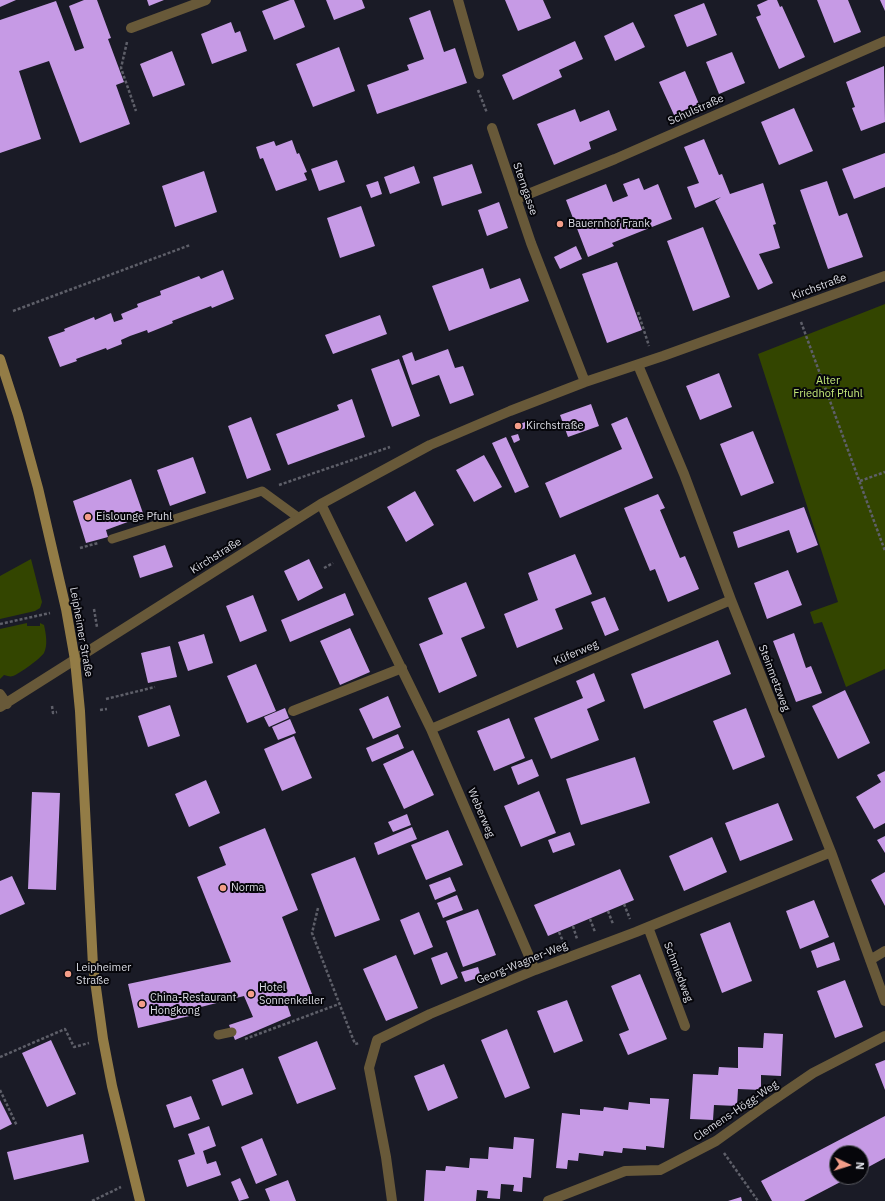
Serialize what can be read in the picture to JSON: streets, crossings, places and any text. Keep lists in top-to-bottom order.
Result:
{
  "streets": {
    "main road": ["Leipheimer Straße"],
    "street": [
      "Schulstraße",
      "Sterngasse",
      "Kirchstraße",
      "Küferweg",
      "Steinmetzweg",
      "Weberweg",
      "Georg-Wagner-Weg",
      "Schmiedweg",
      "Clemens-Högg-Weg"
    ]
  },
  "crossings": [
    ["Schulstraße", "Sterngasse"],
    ["Sterngasse", "Kirchstraße"],
    ["Kirchstraße", "Leipheimer Straße"],
    ["Kirchstraße", "Steinmetzweg"],
    ["Kirchstraße", "Weberweg"],
    ["Küferweg", "Steinmetzweg"],
    ["Küferweg", "Weberweg"],
    ["Steinmetzweg", "Georg-Wagner-Weg"],
    ["Weberweg", "Georg-Wagner-Weg"],
    ["Georg-Wagner-Weg", "Schmiedweg"]
  ],
  "parks": ["Alter Friedhof Pfuhl"],
  "places": [
    "Bauernhof Frank",
    "Kirchstraße",
    "Eislounge Pfuhl",
    "Norma",
    "Leipheimer Straße",
    "Hotel Sonnenkeller",
    "China-Restaurant Hongkong"
  ],
  "north": "right"
}
